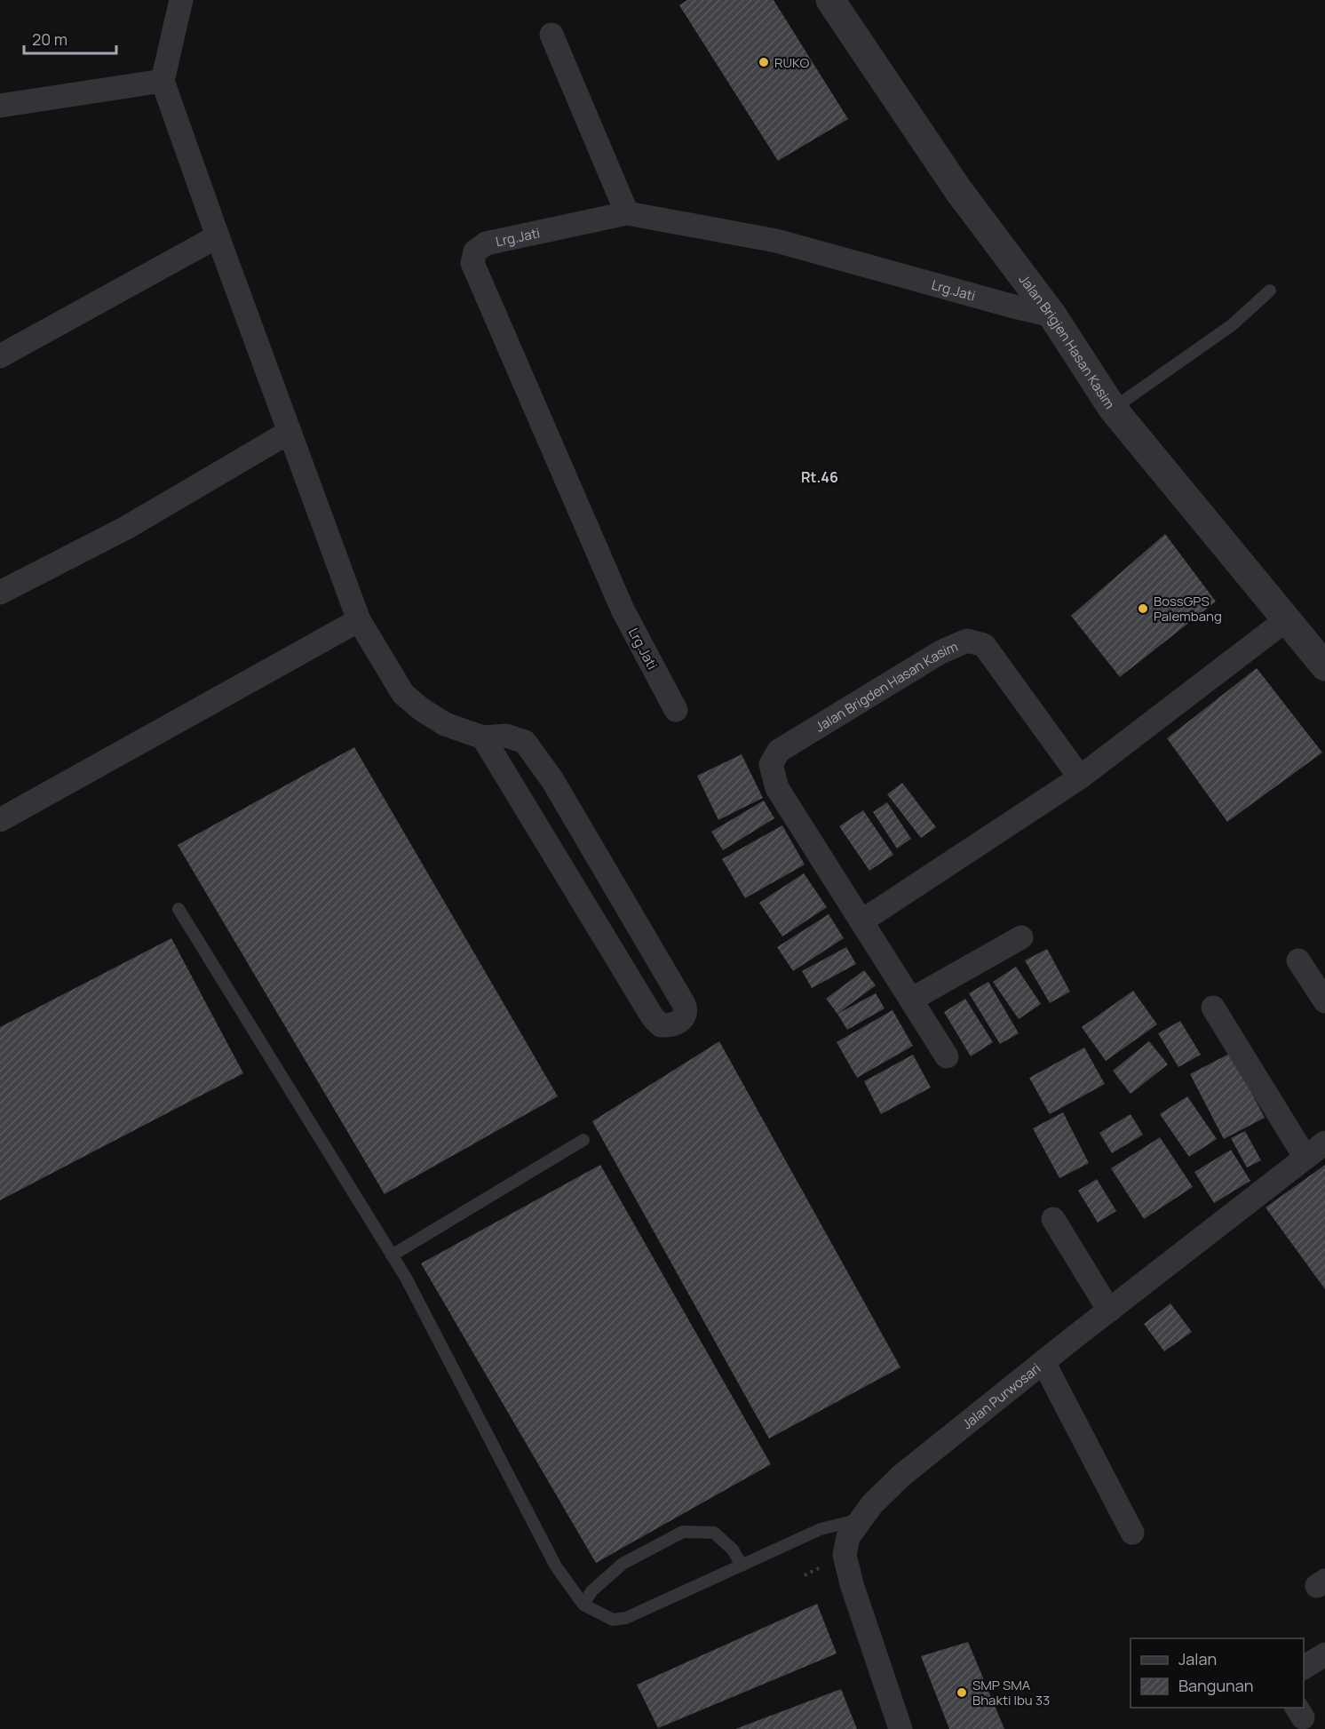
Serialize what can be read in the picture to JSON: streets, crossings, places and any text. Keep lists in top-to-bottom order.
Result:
{
  "streets": {
    "street": [
      "Lrg.Jati",
      "Jalan Brigjen Hasan Kasim",
      "Jalan Brigden Hasan Kasim",
      "Jalan Purwosari"
    ]
  },
  "crossings": [
    ["Lrg.Jati", "Jalan Brigjen Hasan Kasim"]
  ],
  "districts": ["Rt.46"],
  "places": ["RUKO", "BossGPS Palembang", "SMP SMA Bhakti Ibu 33"],
  "legend": ["Jalan", "Bangunan"],
  "scale_bar": "20 m"
}
